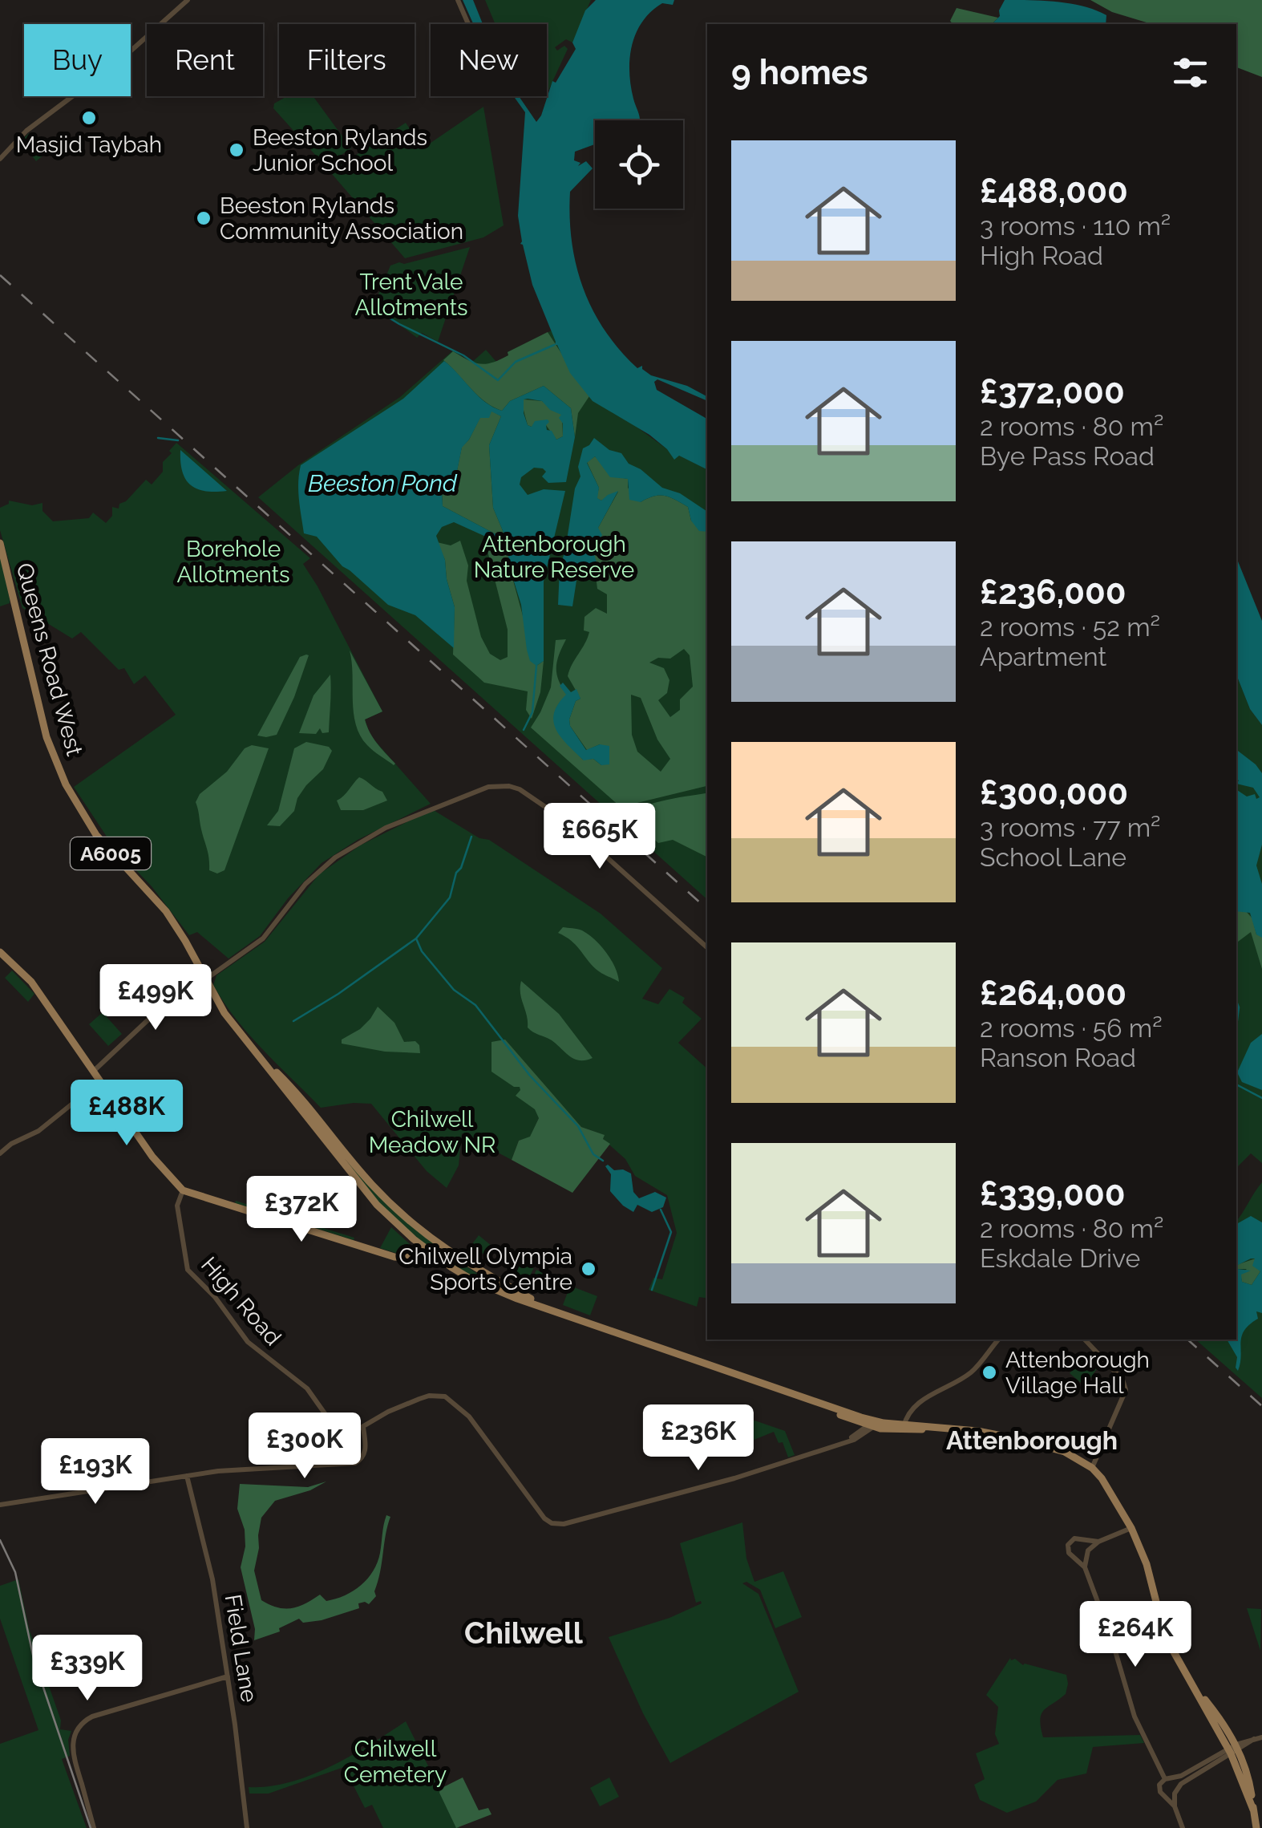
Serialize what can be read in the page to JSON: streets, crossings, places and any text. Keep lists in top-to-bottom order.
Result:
{
  "streets": {
    "main road": ["Queens Road West", "A6005"],
    "street": ["High Road", "Field Lane"]
  },
  "crossings": [
    ["Queens Road West", "A6005"]
  ],
  "districts": ["Attenborough", "Chilwell"],
  "water": ["Beeston Pond"],
  "parks": [
    "Trent Vale Allotments",
    "Attenborough Nature Reserve",
    "Borehole Allotments",
    "Chilwell Meadow NR",
    "Chilwell Cemetery"
  ],
  "places": [
    "Masjid Taybah",
    "Beeston Rylands Junior School",
    "Beeston Rylands Community Association",
    "Chilwell Olympia Sports Centre",
    "Attenborough Village Hall"
  ],
  "page": {
    "chip": [
      "Buy",
      "Rent",
      "Filters",
      "New"
    ],
    "heading": "9 homes",
    "list": [
      {
        "name": "£488,000",
        "note": "3 rooms · 110 m² · High Road"
      },
      {
        "name": "£372,000",
        "note": "2 rooms · 80 m² · Bye Pass Road"
      },
      {
        "name": "£236,000",
        "note": "2 rooms · 52 m² · Apartment"
      },
      {
        "name": "£300,000",
        "note": "3 rooms · 77 m² · School Lane"
      },
      {
        "name": "£264,000",
        "note": "2 rooms · 56 m² · Ranson Road"
      },
      {
        "name": "£339,000",
        "note": "2 rooms · 80 m² · Eskdale Drive"
      }
    ],
    "price": [
      "£665K",
      "£499K",
      "£488K",
      "£372K",
      "£236K",
      "£300K",
      "£193K",
      "£264K",
      "£339K"
    ]
  }
}
